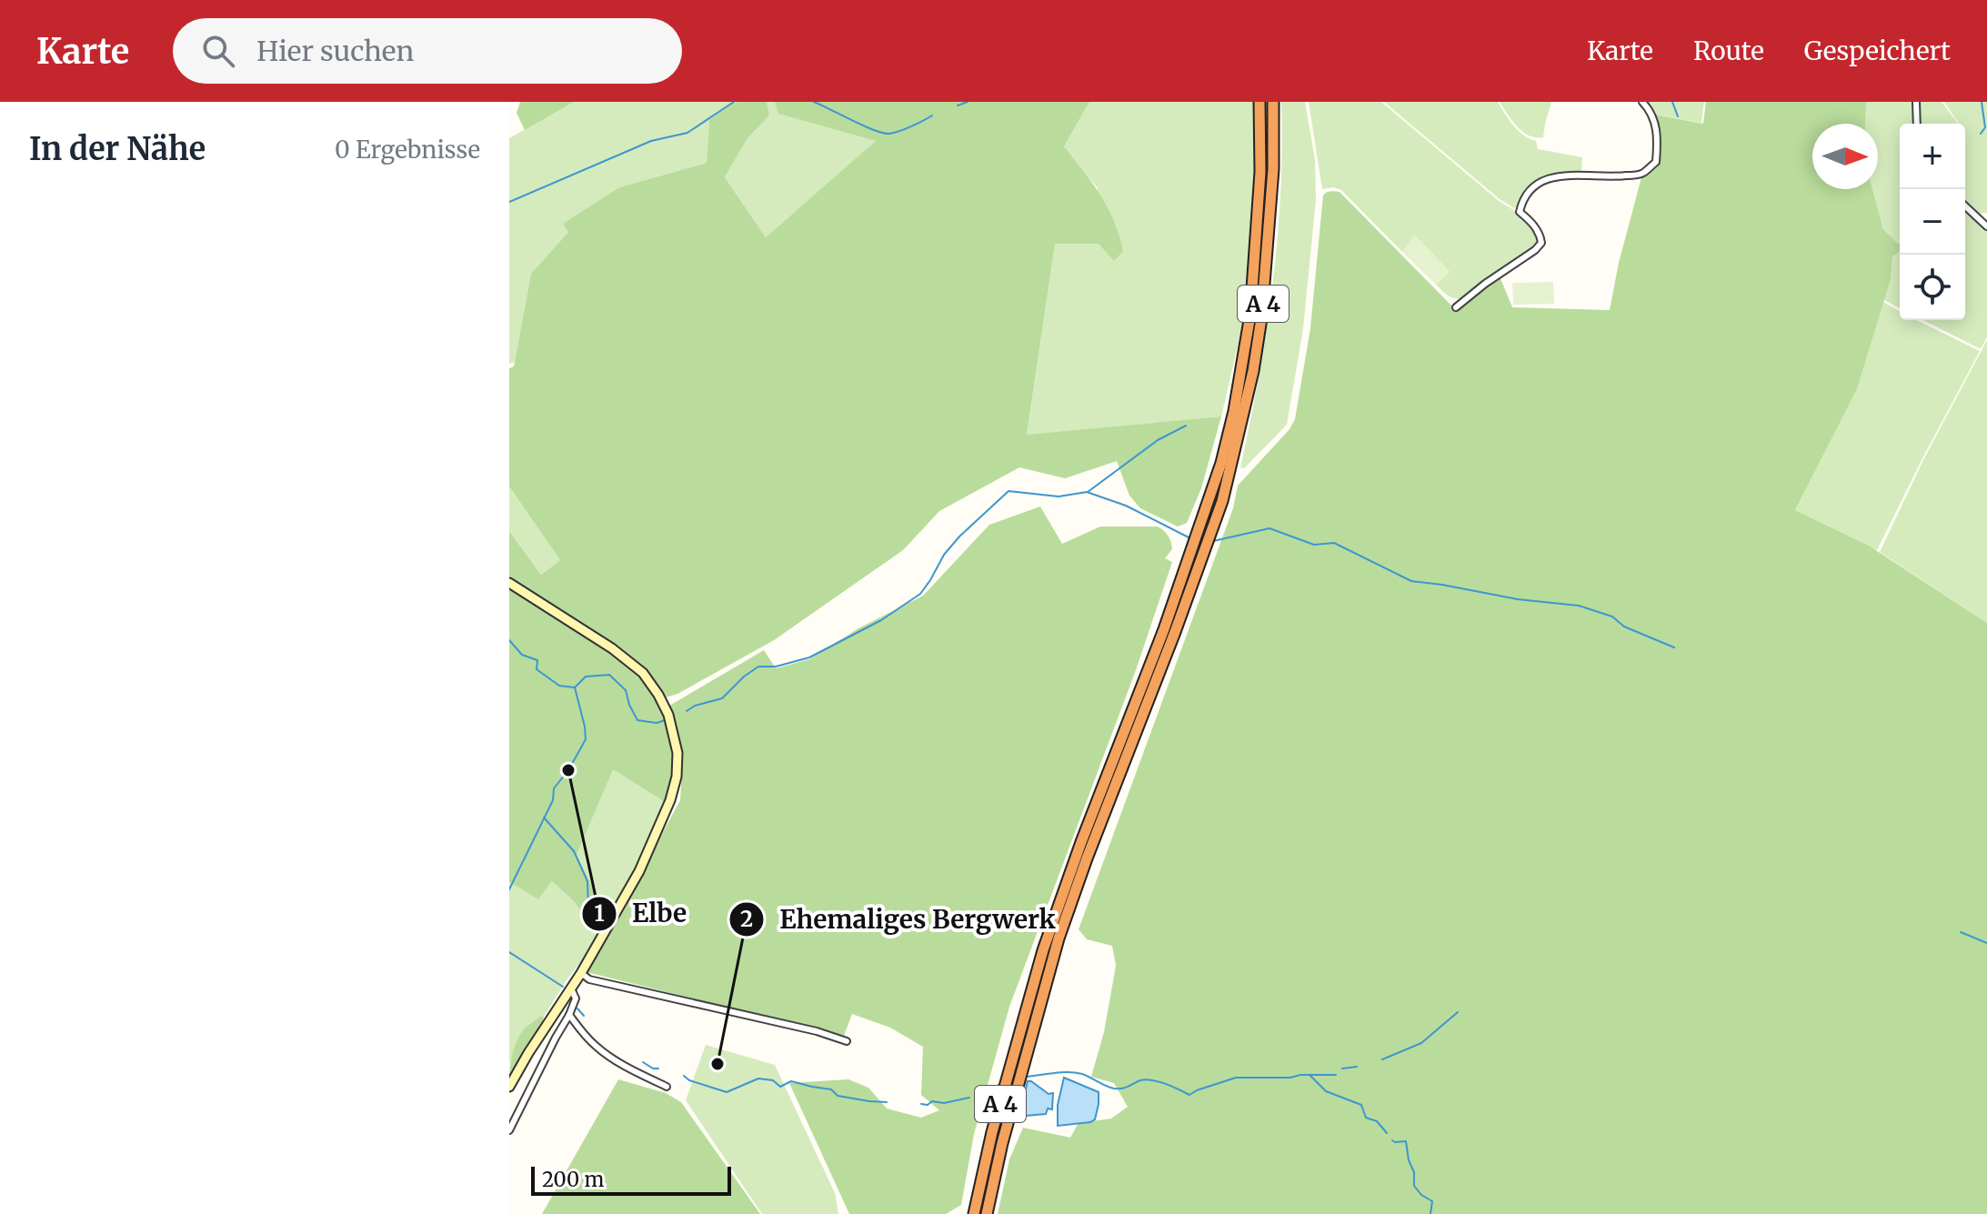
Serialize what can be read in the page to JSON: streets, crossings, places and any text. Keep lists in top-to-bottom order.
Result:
{
  "streets": {
    "highway": ["A 4"]
  },
  "places": ["Elbe", "Ehemaliges Bergwerk"],
  "scale_bar": "200 m",
  "north": "right",
  "page": {
    "header": "Karte",
    "search": "Hier suchen",
    "nav": ["Karte", "Route", "Gespeichert"],
    "heading": ["In der Nähe", "0 Ergebnisse"],
    "map_buttons": ["+", "−"],
    "scale": "200 m"
  }
}
